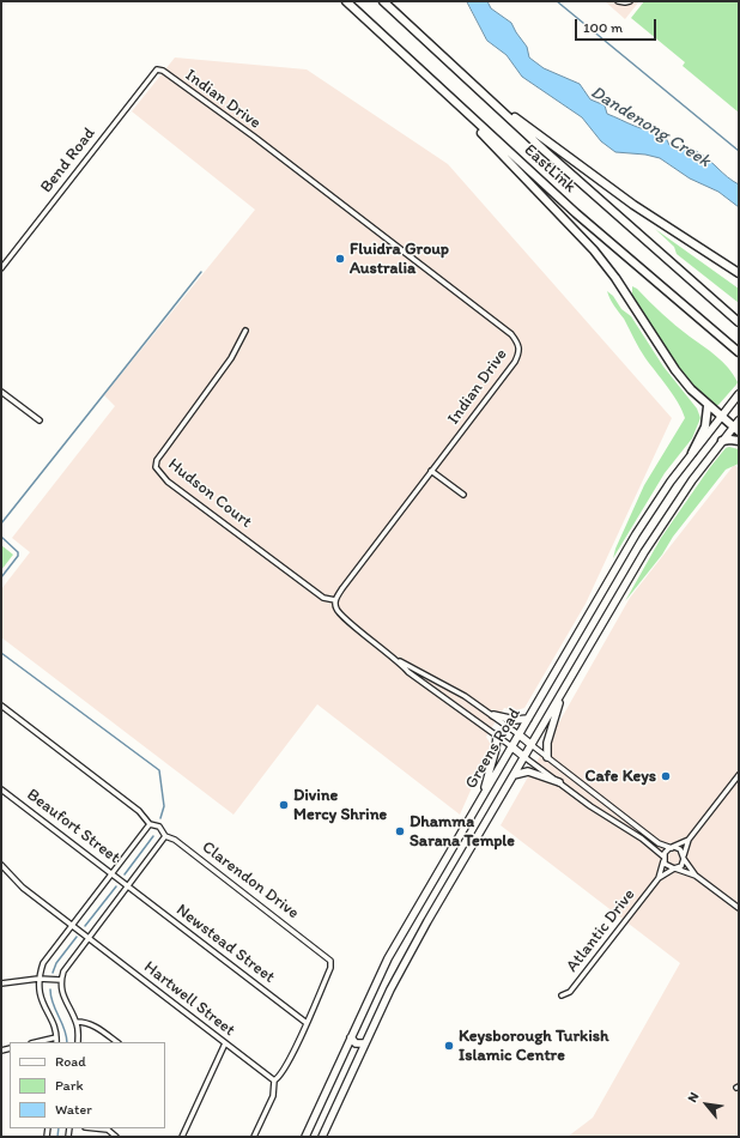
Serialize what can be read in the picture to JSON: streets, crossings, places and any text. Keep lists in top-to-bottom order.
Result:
{
  "streets": {
    "highway": ["EastLink"],
    "main road": ["Greens Road"],
    "street": [
      "Indian Drive",
      "Bend Road",
      "Hudson Court",
      "Beaufort Street",
      "Clarendon Drive",
      "Atlantic Drive",
      "Newstead Street",
      "Hartwell Street"
    ]
  },
  "crossings": [
    ["Indian Drive", "Bend Road"],
    ["Indian Drive", "Hudson Court"],
    ["Beaufort Street", "Newstead Street"],
    ["Clarendon Drive", "Newstead Street"],
    ["Clarendon Drive", "Hartwell Street"]
  ],
  "water": ["Dandenong Creek"],
  "places": [
    "Fluidra Group Australia",
    "Cafe Keys",
    "Divine Mercy Shrine",
    "Dhamma Sarana Temple",
    "Keysborough Turkish Islamic Centre"
  ],
  "legend": ["Road", "Park", "Water"],
  "scale_bar": "100 m",
  "north": "top left"
}
